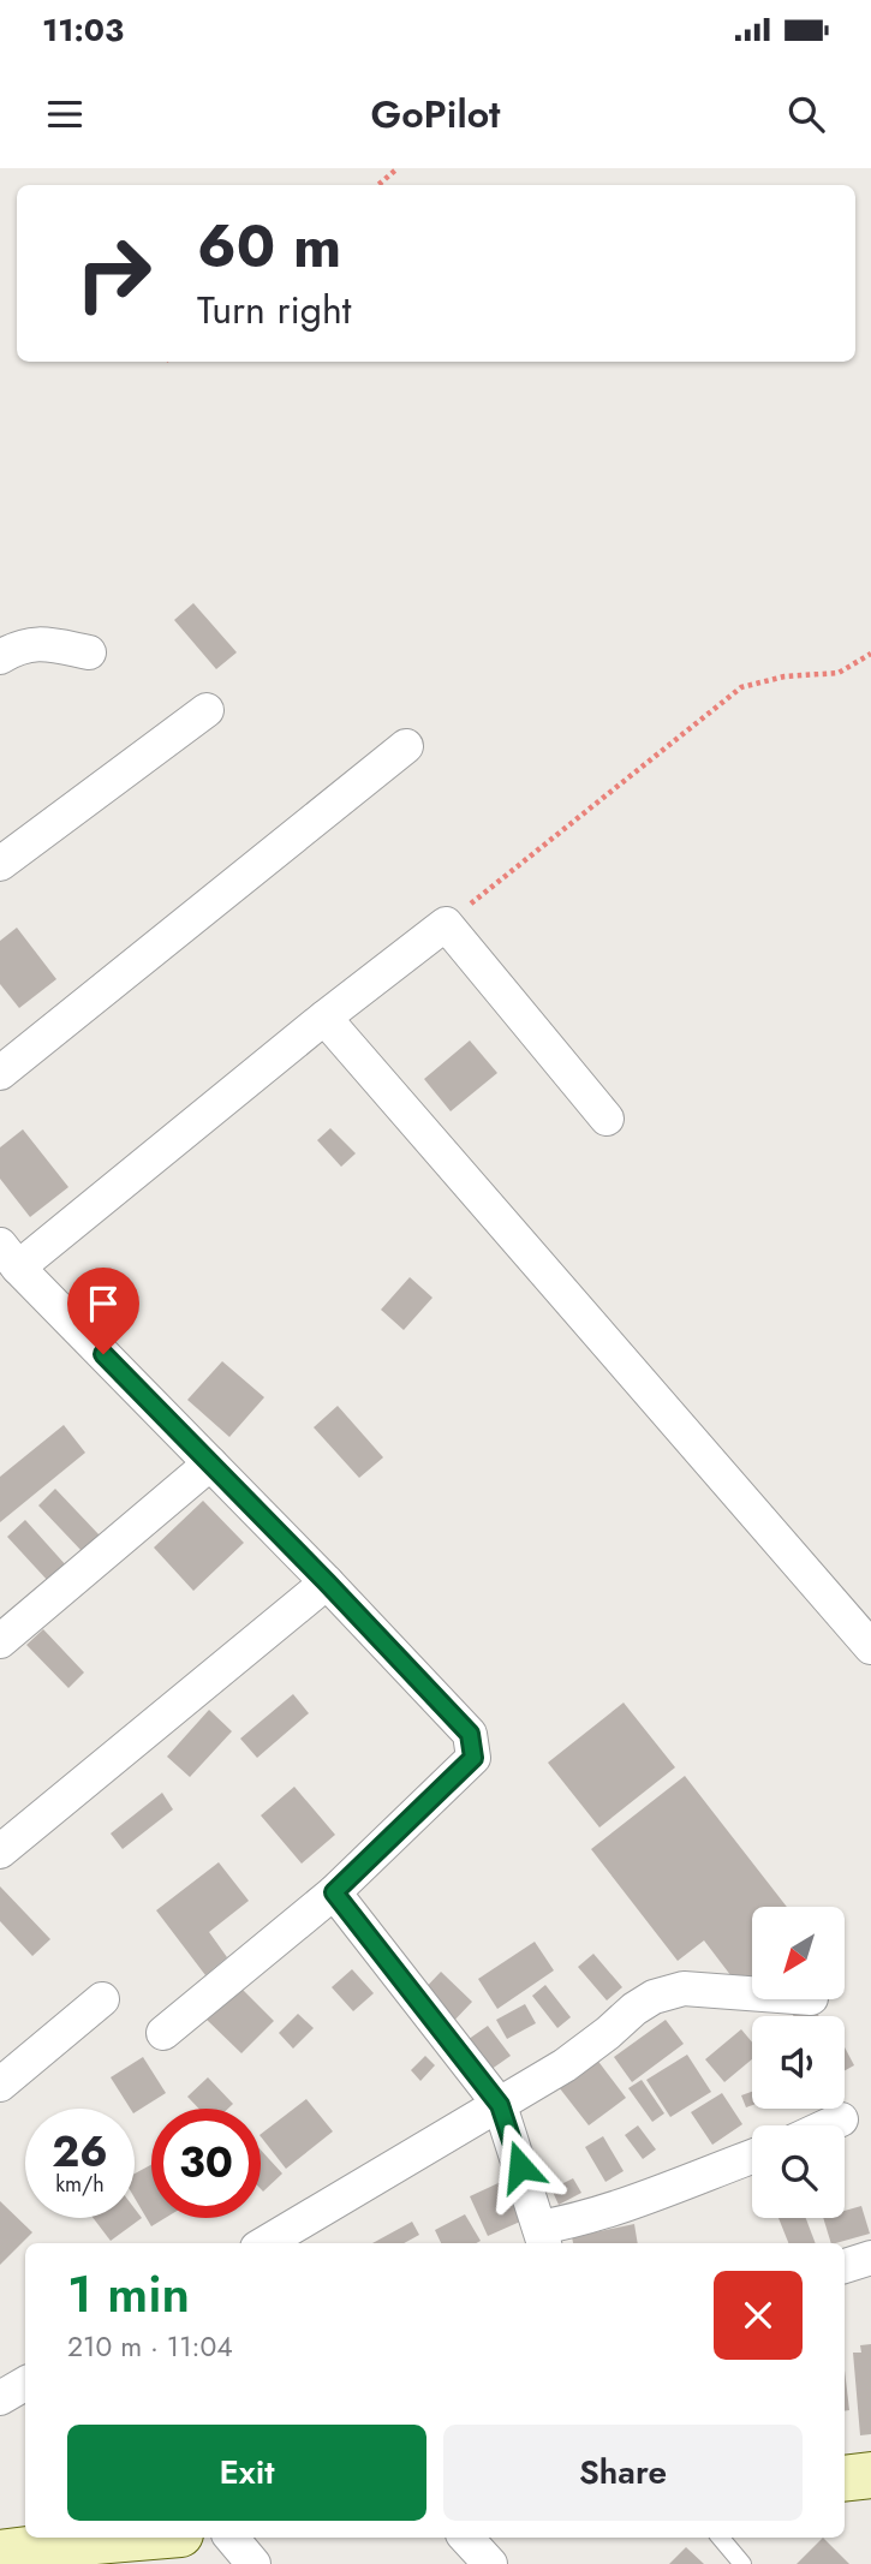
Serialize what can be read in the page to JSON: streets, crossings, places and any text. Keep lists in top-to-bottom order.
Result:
{
  "north": "bottom left",
  "page": {
    "status": "11:03",
    "header": "GoPilot",
    "turn": ["60 m", "Turn right"],
    "speed": "26 km/h",
    "limit": "30",
    "heading": ["1 min", "210 m · 11:04"],
    "buttons": ["Exit", "Share"]
  }
}
